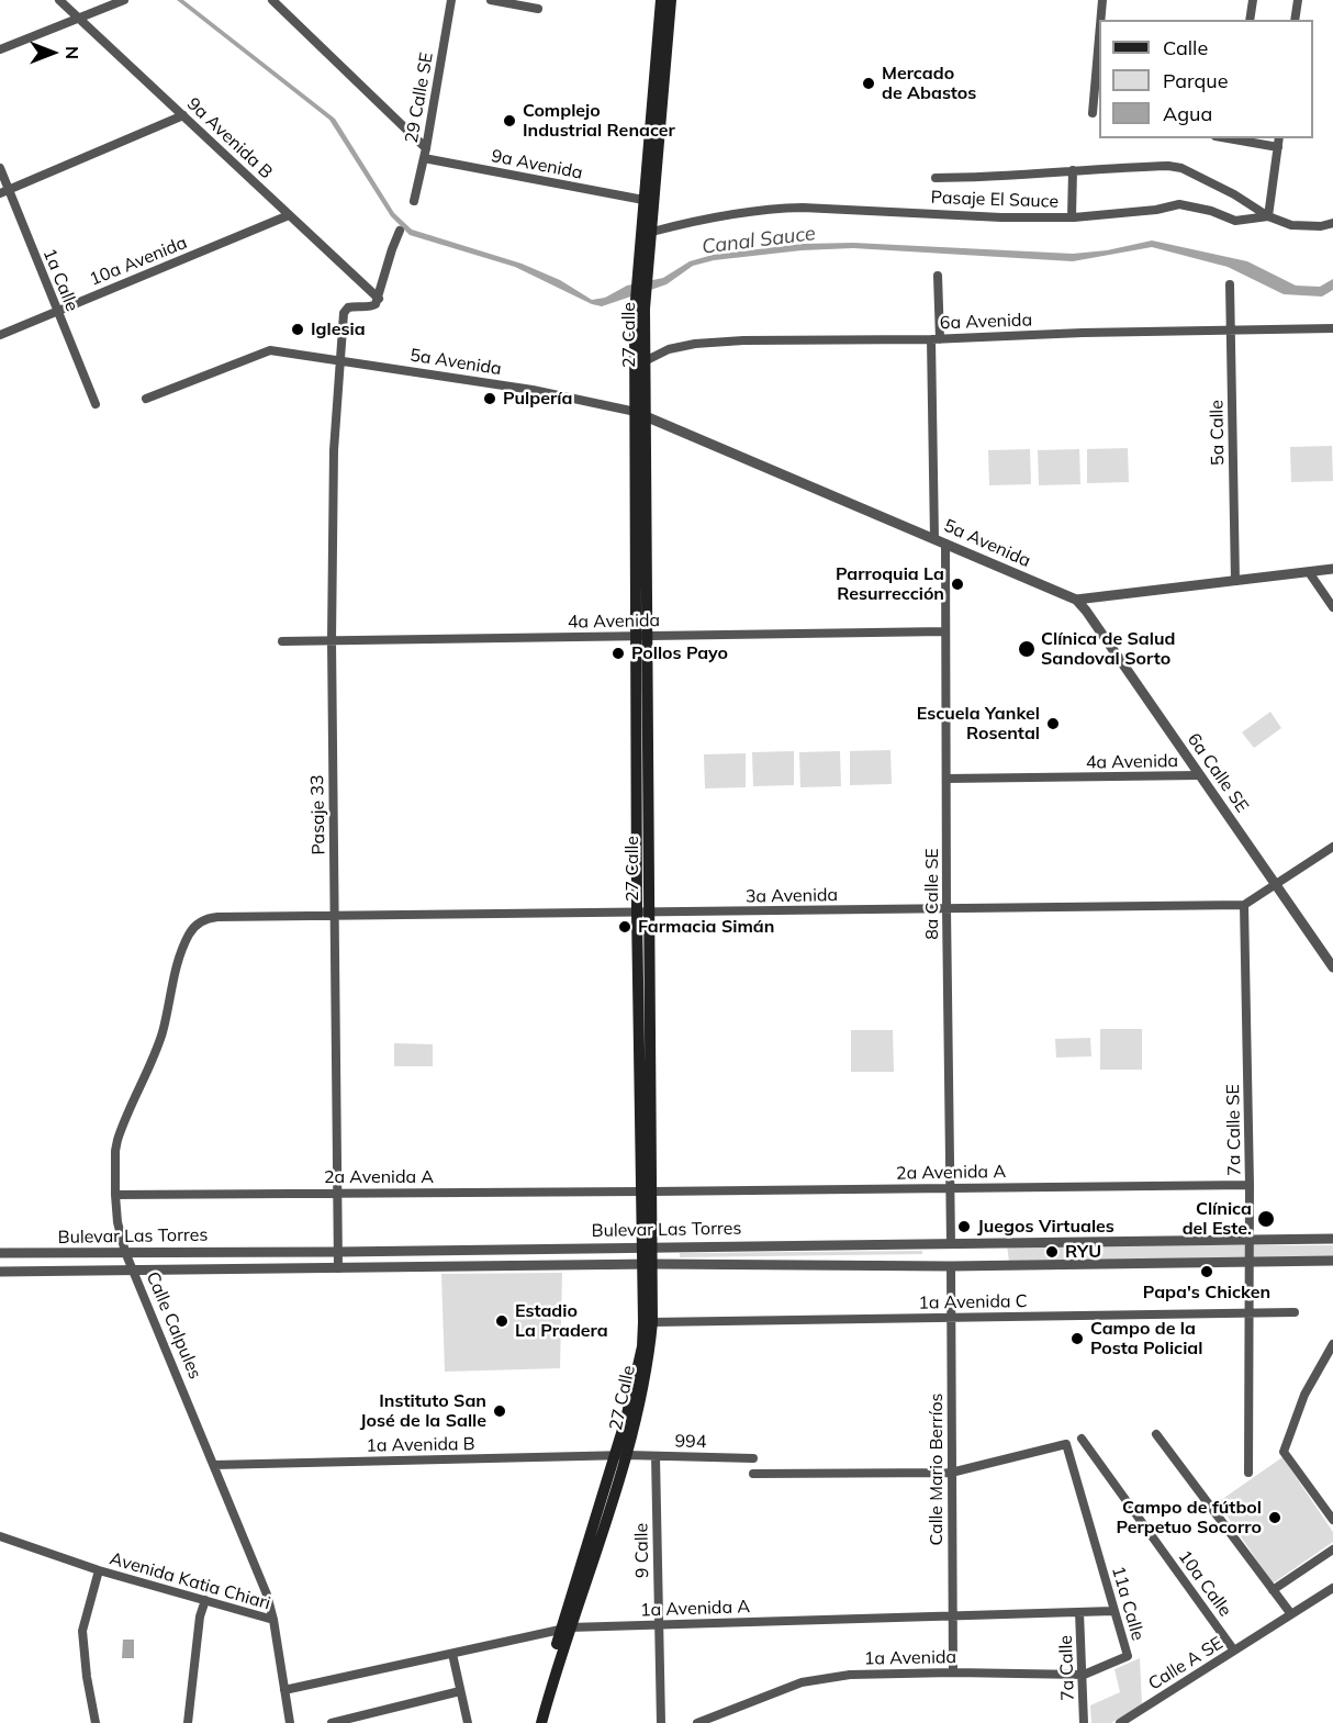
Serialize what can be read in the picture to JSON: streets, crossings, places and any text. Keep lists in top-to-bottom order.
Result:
{
  "streets": {
    "main road": ["27 Calle"],
    "street": [
      "29 Calle SE",
      "9a Avenida B",
      "9a Avenida",
      "Pasaje El Sauce",
      "10a Avenida",
      "1a Calle",
      "6a Avenida",
      "5a Avenida",
      "5a Calle",
      "4a Avenida",
      "6a Calle SE",
      "Pasaje 33",
      "8a Calle SE",
      "3a Avenida",
      "7a Calle SE",
      "2a Avenida A",
      "Bulevar Las Torres",
      "1a Avenida C",
      "Calle Calpules",
      "994",
      "1a Avenida B",
      "Calle Mario Berríos",
      "9 Calle",
      "Avenida Katia Chiari",
      "10a Calle",
      "11a Calle",
      "1a Avenida A",
      "1a Avenida",
      "Calle A SE",
      "7a Calle"
    ]
  },
  "crossings": [
    ["29 Calle SE", "9a Avenida"],
    ["9a Avenida B", "10a Avenida"],
    ["9a Avenida B", "Pasaje 33"],
    ["9a Avenida", "27 Calle"],
    ["Pasaje El Sauce", "27 Calle"],
    ["10a Avenida", "1a Calle"],
    ["6a Avenida", "27 Calle"],
    ["6a Avenida", "5a Calle"],
    ["27 Calle", "5a Avenida"],
    ["27 Calle", "4a Avenida"],
    ["27 Calle", "3a Avenida"],
    ["27 Calle", "2a Avenida A"],
    ["27 Calle", "Bulevar Las Torres"],
    ["27 Calle", "1a Avenida C"],
    ["27 Calle", "994"],
    ["27 Calle", "1a Avenida B"],
    ["27 Calle", "1a Avenida A"],
    ["5a Avenida", "5a Calle"],
    ["5a Avenida", "6a Calle SE"],
    ["5a Avenida", "Pasaje 33"],
    ["5a Avenida", "8a Calle SE"],
    ["4a Avenida", "6a Calle SE"],
    ["4a Avenida", "Pasaje 33"],
    ["4a Avenida", "8a Calle SE"],
    ["Pasaje 33", "3a Avenida"],
    ["Pasaje 33", "2a Avenida A"],
    ["Pasaje 33", "Bulevar Las Torres"],
    ["8a Calle SE", "3a Avenida"],
    ["8a Calle SE", "2a Avenida A"],
    ["8a Calle SE", "Bulevar Las Torres"],
    ["3a Avenida", "7a Calle SE"],
    ["3a Avenida", "Calle Calpules"],
    ["7a Calle SE", "2a Avenida A"],
    ["7a Calle SE", "Bulevar Las Torres"],
    ["7a Calle SE", "1a Avenida C"],
    ["2a Avenida A", "Calle Calpules"],
    ["Bulevar Las Torres", "Calle Calpules"],
    ["Bulevar Las Torres", "Calle Mario Berríos"],
    ["1a Avenida C", "Calle Mario Berríos"],
    ["Calle Calpules", "1a Avenida B"],
    ["Calle Calpules", "Avenida Katia Chiari"],
    ["994", "1a Avenida B"],
    ["994", "9 Calle"],
    ["Calle Mario Berríos", "11a Calle"],
    ["Calle Mario Berríos", "1a Avenida A"],
    ["Calle Mario Berríos", "1a Avenida"],
    ["9 Calle", "1a Avenida A"],
    ["Avenida Katia Chiari", "1a Avenida A"],
    ["10a Calle", "Calle A SE"],
    ["11a Calle", "1a Avenida A"],
    ["11a Calle", "1a Avenida"],
    ["1a Avenida A", "7a Calle"],
    ["1a Avenida", "7a Calle"]
  ],
  "water": ["Canal Sauce"],
  "places": [
    "Mercado de Abastos",
    "Complejo Industrial Renacer",
    "Iglesia",
    "Pulpería",
    "Parroquia La Resurrección",
    "Clínica de Salud Sandoval Sorto",
    "Pollos Payo",
    "Escuela Yankel Rosental",
    "Farmacia Simán",
    "Clínica del Este.",
    "Juegos Virtuales",
    "RYU",
    "Papa's Chicken",
    "Estadio La Pradera",
    "Campo de la Posta Policial",
    "Instituto San José de la Salle",
    "Campo de fútbol Perpetuo Socorro"
  ],
  "legend": ["Calle", "Parque", "Agua"],
  "north": "right"
}
